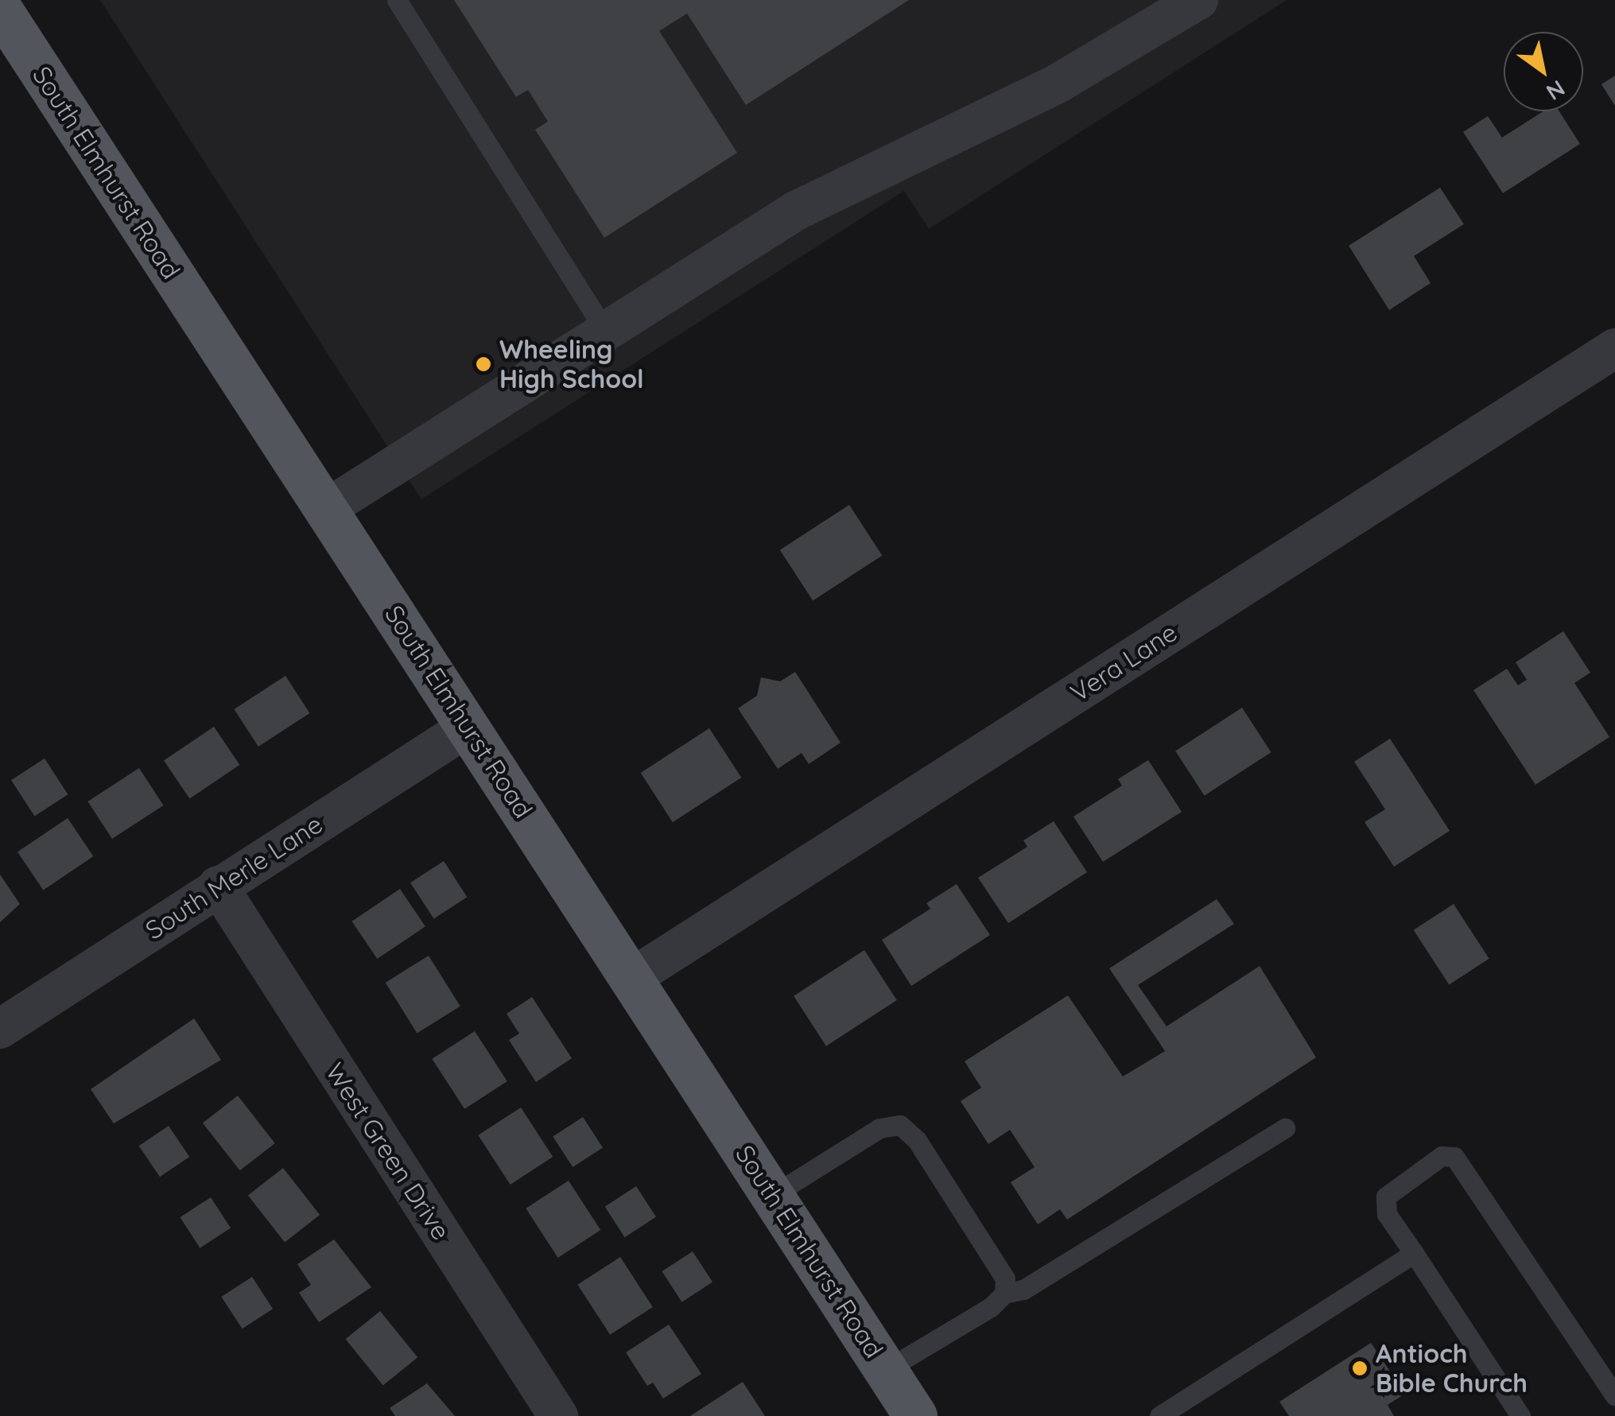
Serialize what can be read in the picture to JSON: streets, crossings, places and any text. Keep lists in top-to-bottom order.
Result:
{
  "streets": {
    "main road": ["South Elmhurst Road"],
    "street": ["Vera Lane", "South Merle Lane", "West Green Drive"]
  },
  "crossings": [
    ["South Elmhurst Road", "Vera Lane"],
    ["South Elmhurst Road", "South Merle Lane"],
    ["South Merle Lane", "West Green Drive"]
  ],
  "places": ["Wheeling High School", "Antioch Bible Church"],
  "north": "bottom right"
}
